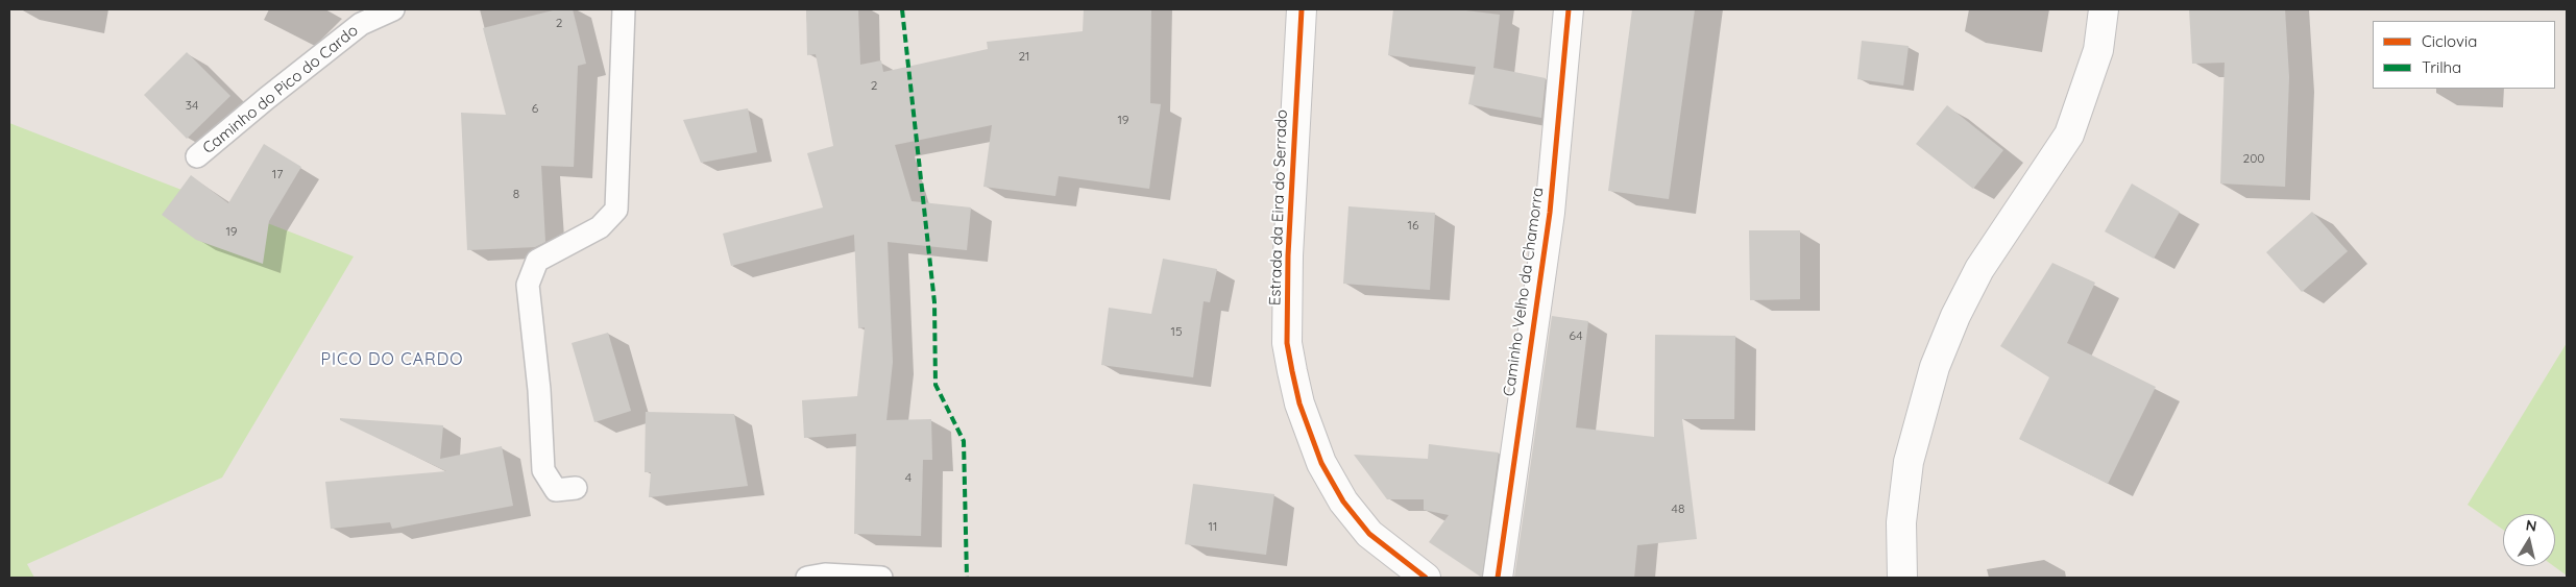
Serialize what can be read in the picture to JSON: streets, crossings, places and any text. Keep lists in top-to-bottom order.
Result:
{
  "streets": {
    "main road": ["Estrada da Eira do Serrado", "Caminho Velho da Chamorra"],
    "lane": ["Caminho do Pico do Cardo"]
  },
  "districts": ["PICO DO CARDO"],
  "house_numbers": [
    "2",
    "21",
    "2",
    "34",
    "6",
    "19",
    "200",
    "17",
    "8",
    "16",
    "19",
    "15",
    "64",
    "4",
    "48",
    "11"
  ],
  "legend": ["Ciclovia", "Trilha"],
  "north": "top"
}
